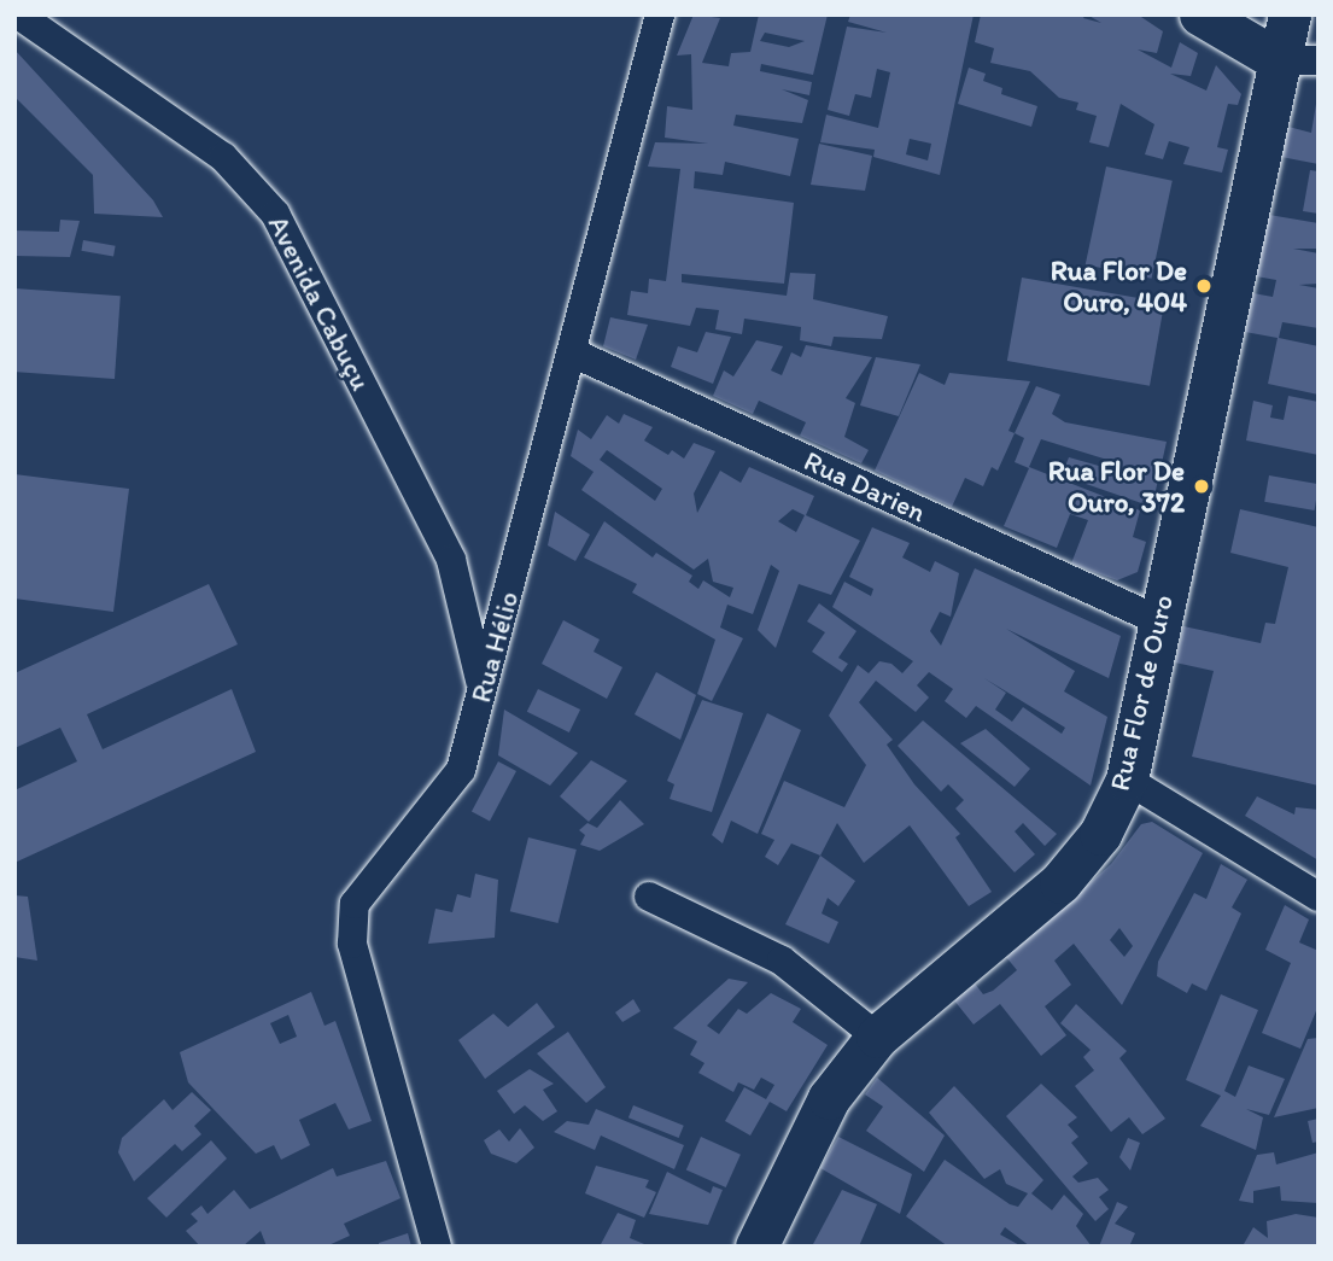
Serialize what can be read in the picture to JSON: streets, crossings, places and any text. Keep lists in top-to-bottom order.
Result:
{
  "streets": {
    "street": [
      "Avenida Cabuçu",
      "Rua Darien",
      "Rua Hélio",
      "Rua Flor de Ouro"
    ]
  },
  "crossings": [
    ["Avenida Cabuçu", "Rua Hélio"],
    ["Rua Darien", "Rua Hélio"],
    ["Rua Darien", "Rua Flor de Ouro"]
  ],
  "places": ["Rua Flor De Ouro, 404", "Rua Flor De Ouro, 372"]
}
